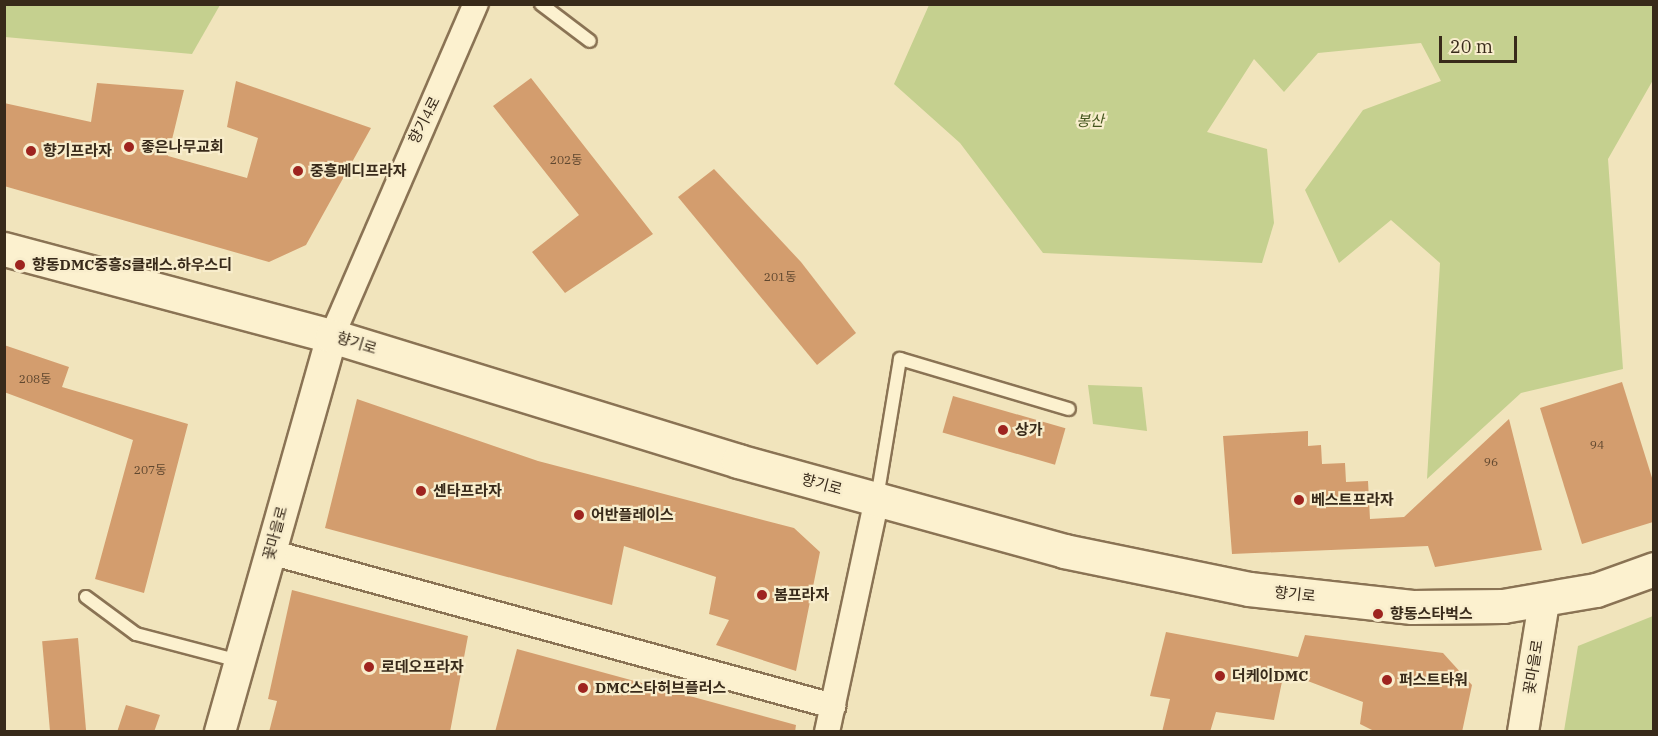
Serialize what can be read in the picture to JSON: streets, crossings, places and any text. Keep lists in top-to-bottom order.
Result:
{
  "streets": {
    "main road": ["향기로"],
    "street": ["향기4로", "꽃마을로"]
  },
  "crossings": [
    ["향기4로", "향기로"],
    ["향기4로", "꽃마을로"],
    ["향기로", "꽃마을로"]
  ],
  "parks": ["봉산"],
  "places": [
    "좋은나무교회",
    "향기프라자",
    "중흥메디프라자",
    "향동DMC중흥S클래스.하우스디",
    "상가",
    "센타프라자",
    "베스트프라자",
    "어반플레이스",
    "봄프라자",
    "향동스타벅스",
    "로데오프라자",
    "더케이DMC",
    "퍼스트타워",
    "DMC스타허브플러스"
  ],
  "house_numbers": [
    "202동",
    "201동",
    "208동",
    "94",
    "96",
    "207동"
  ],
  "scale_bar": "20 m"
}
